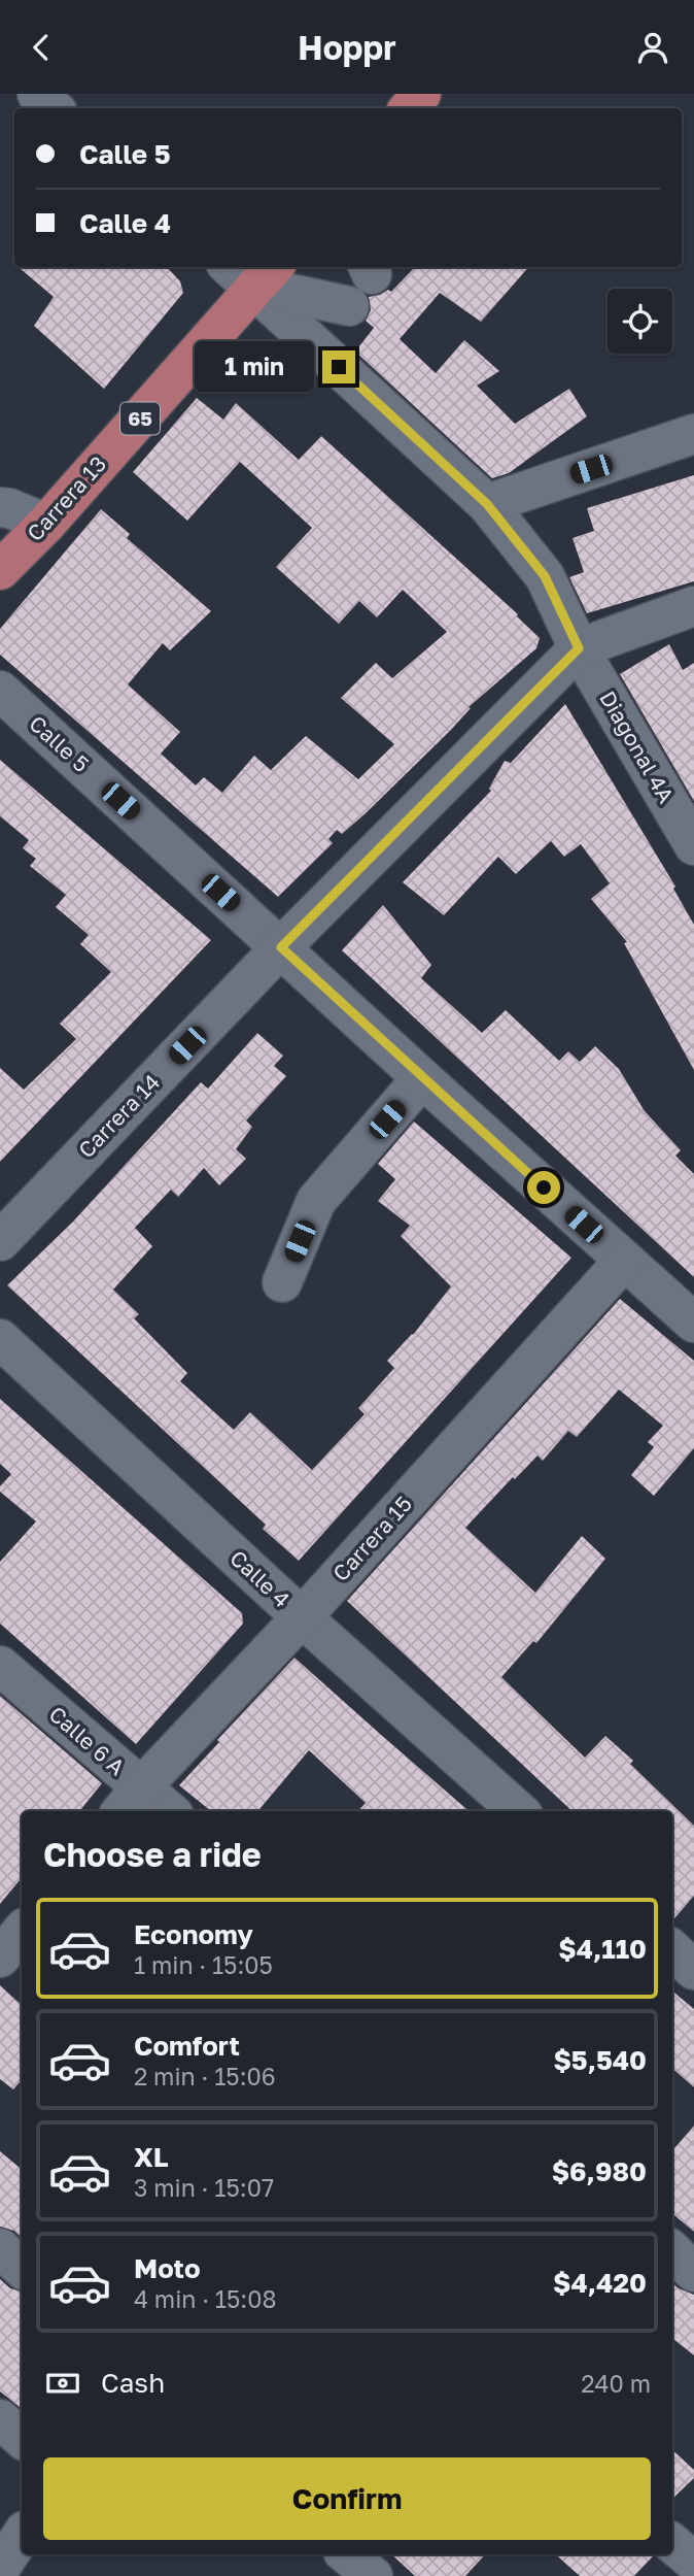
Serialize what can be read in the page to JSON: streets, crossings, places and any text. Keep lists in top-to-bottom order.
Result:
{
  "streets": {
    "main road": ["65", "Carrera 13"],
    "street": [
      "Calle 5",
      "Diagonal 4A",
      "Carrera 14",
      "Carrera 15",
      "Calle 4",
      "Calle 6 A"
    ]
  },
  "crossings": [
    ["Calle 5", "Carrera 14"],
    ["Calle 5", "Carrera 15"],
    ["Diagonal 4A", "Carrera 14"],
    ["Carrera 15", "Calle 4"],
    ["Carrera 15", "Calle 6 A"]
  ],
  "page": {
    "header": "Hoppr",
    "banner": ["Calle 5", "Calle 4"],
    "bubble": "1 min",
    "heading": "Choose a ride",
    "list": [
      {
        "name": "Economy",
        "note": "1 min · 15:05",
        "value": "$4,110"
      },
      {
        "name": "Comfort",
        "note": "2 min · 15:06",
        "value": "$5,540"
      },
      {
        "name": "XL",
        "note": "3 min · 15:07",
        "value": "$6,980"
      },
      {
        "name": "Moto",
        "note": "4 min · 15:08",
        "value": "$4,420"
      }
    ],
    "pay": ["Cash", "240 m"],
    "buttons": "Confirm"
  }
}
